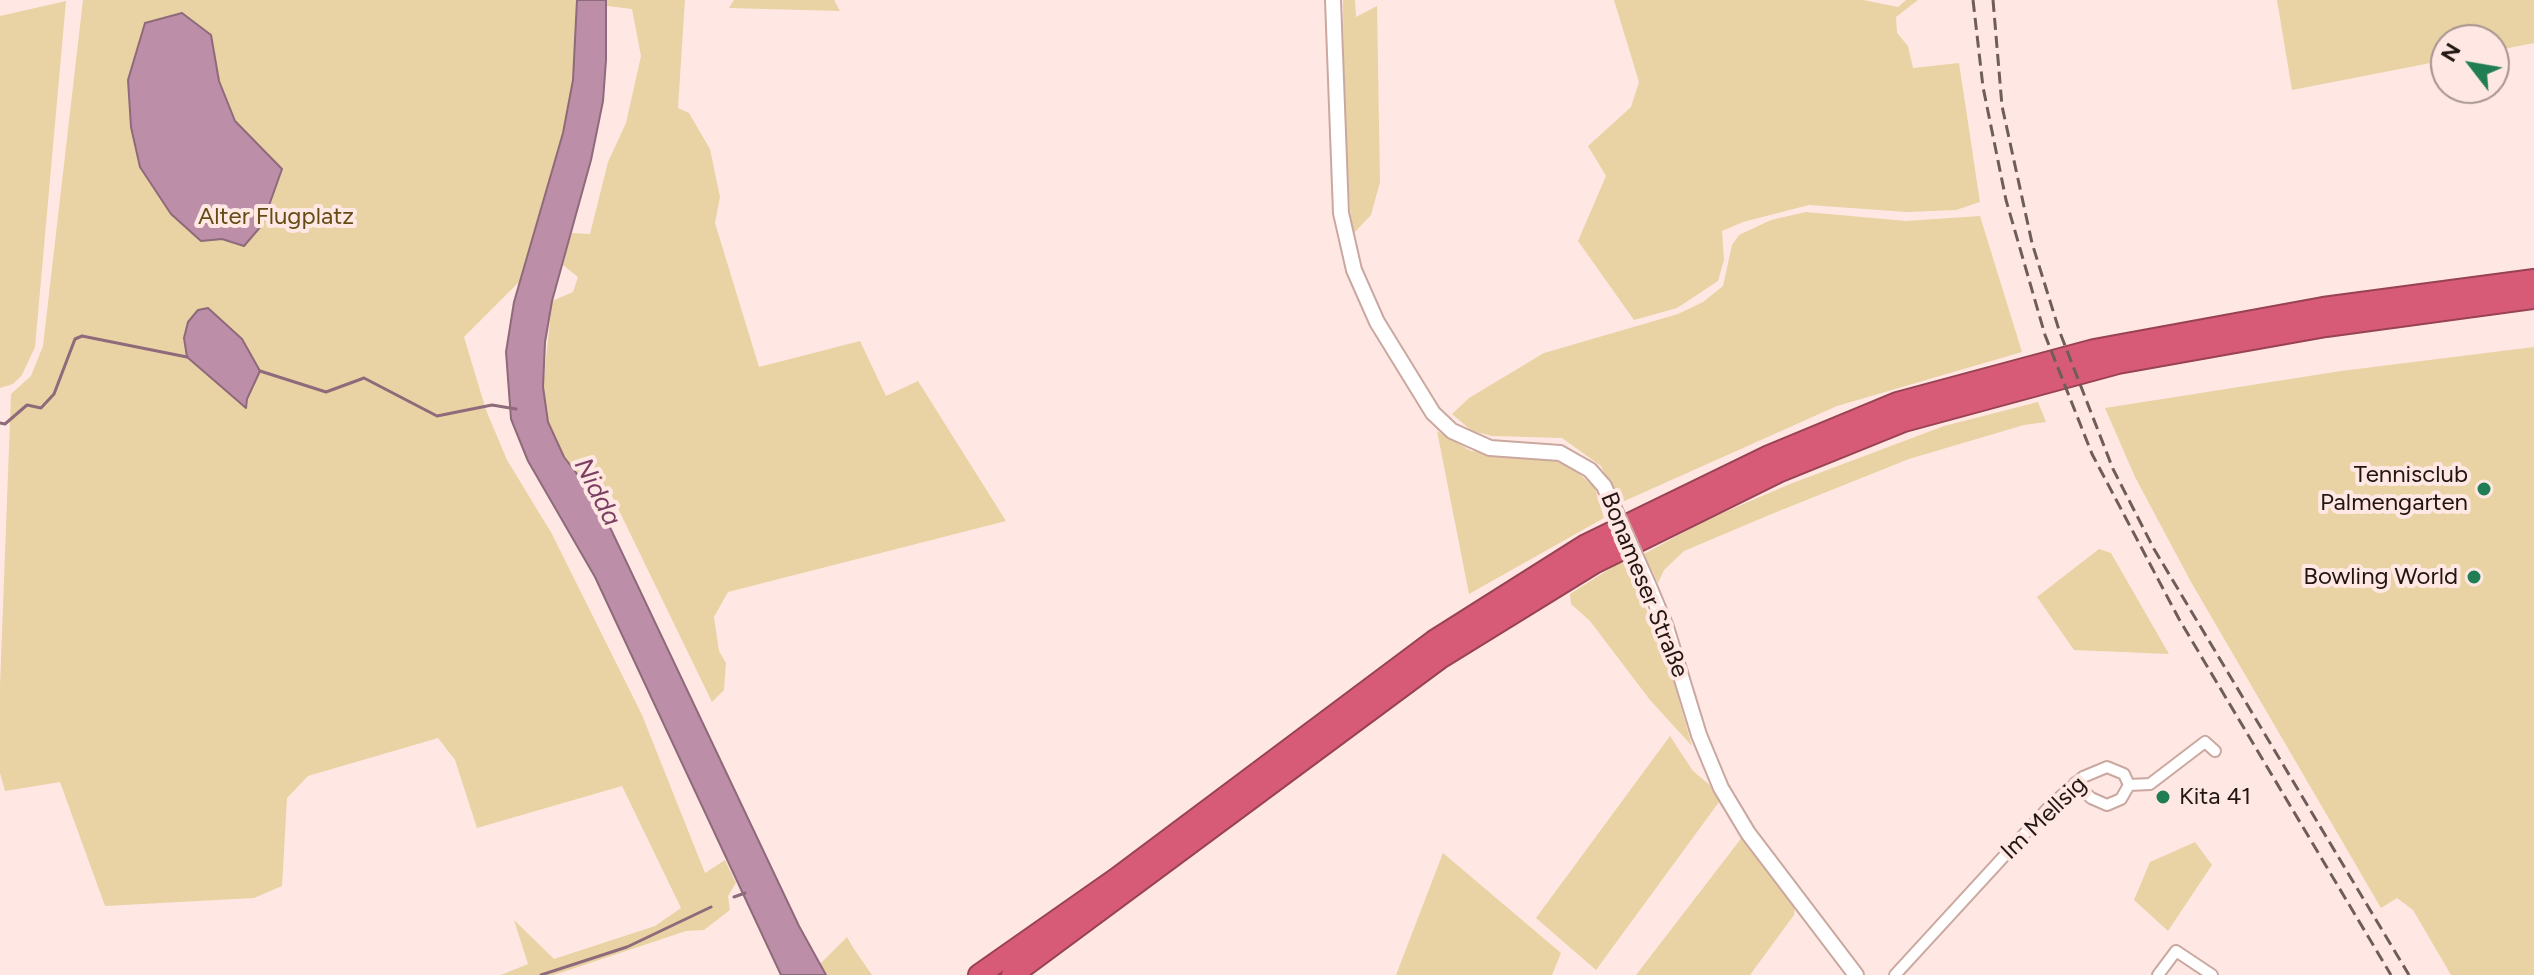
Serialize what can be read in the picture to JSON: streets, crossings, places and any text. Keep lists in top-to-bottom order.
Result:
{
  "streets": {
    "street": ["Bonameser Straße", "Im Mellsig"]
  },
  "water": ["Nidda"],
  "parks": ["Alter Flugplatz"],
  "places": ["Tennisclub Palmengarten", "Bowling World", "Kita 41"],
  "north": "top left"
}
